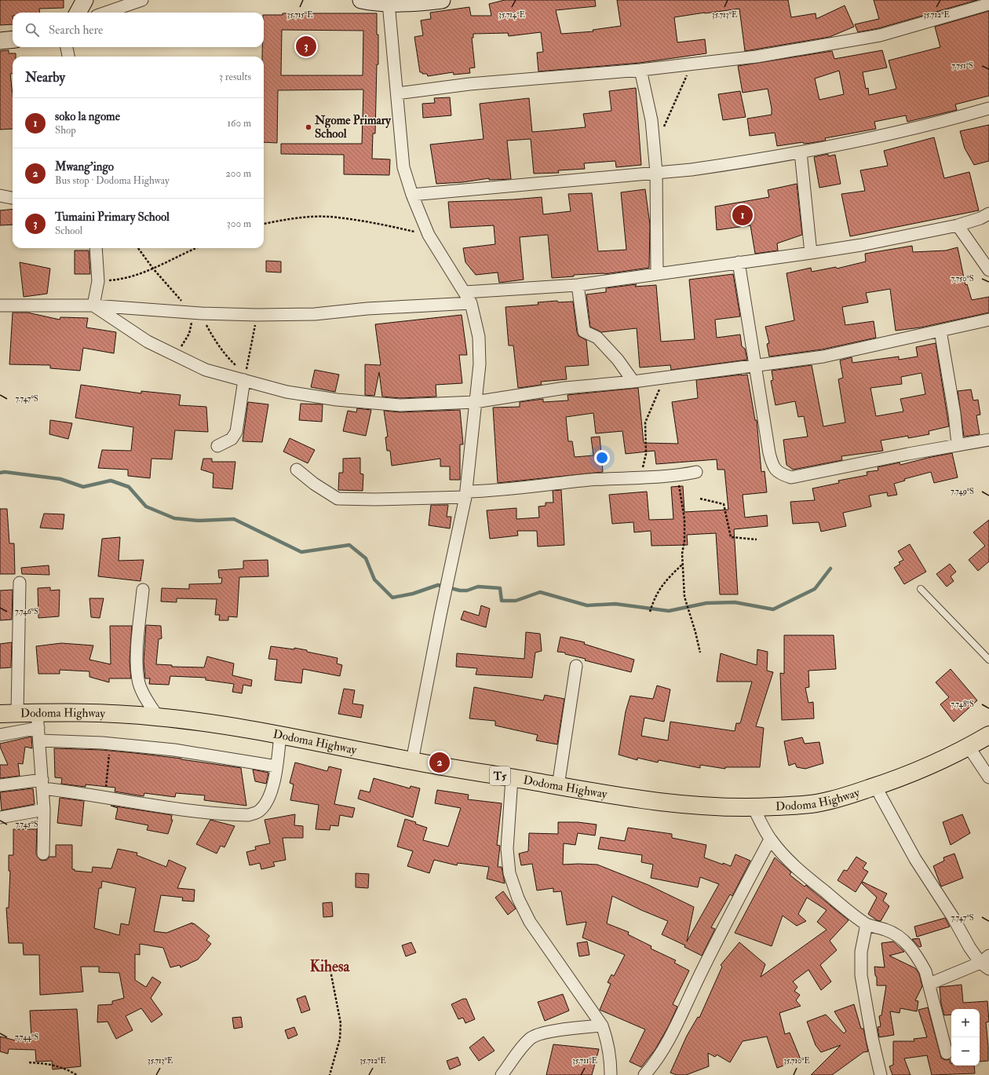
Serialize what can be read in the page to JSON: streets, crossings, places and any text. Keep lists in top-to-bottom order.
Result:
{
  "streets": {
    "highway": ["Dodoma Highway", "T5"]
  },
  "districts": ["Kihesa"],
  "places": ["Ngome Primary School"],
  "page": {
    "search": "Search here",
    "pins": ["3", "1", "2"],
    "heading": ["Nearby", "3 results"],
    "list": [
      {
        "mark": "1",
        "name": "soko la ngome",
        "note": "Shop",
        "value": "160 m"
      },
      {
        "mark": "2",
        "name": "Mwang'ingo",
        "note": "Bus stop · Dodoma Highway",
        "value": "200 m"
      },
      {
        "mark": "3",
        "name": "Tumaini Primary School",
        "note": "School",
        "value": "300 m"
      }
    ],
    "map_buttons": ["+", "−"]
  },
  "coordinates": [
    "35.715°E",
    "35.714°E",
    "35.713°E",
    "35.712°E",
    "7.751°S",
    "7.750°S",
    "7.747°S",
    "7.749°S",
    "7.746°S",
    "7.748°S",
    "7.745°S",
    "7.744°S",
    "35.711°E",
    "35.710°E"
  ]
}
